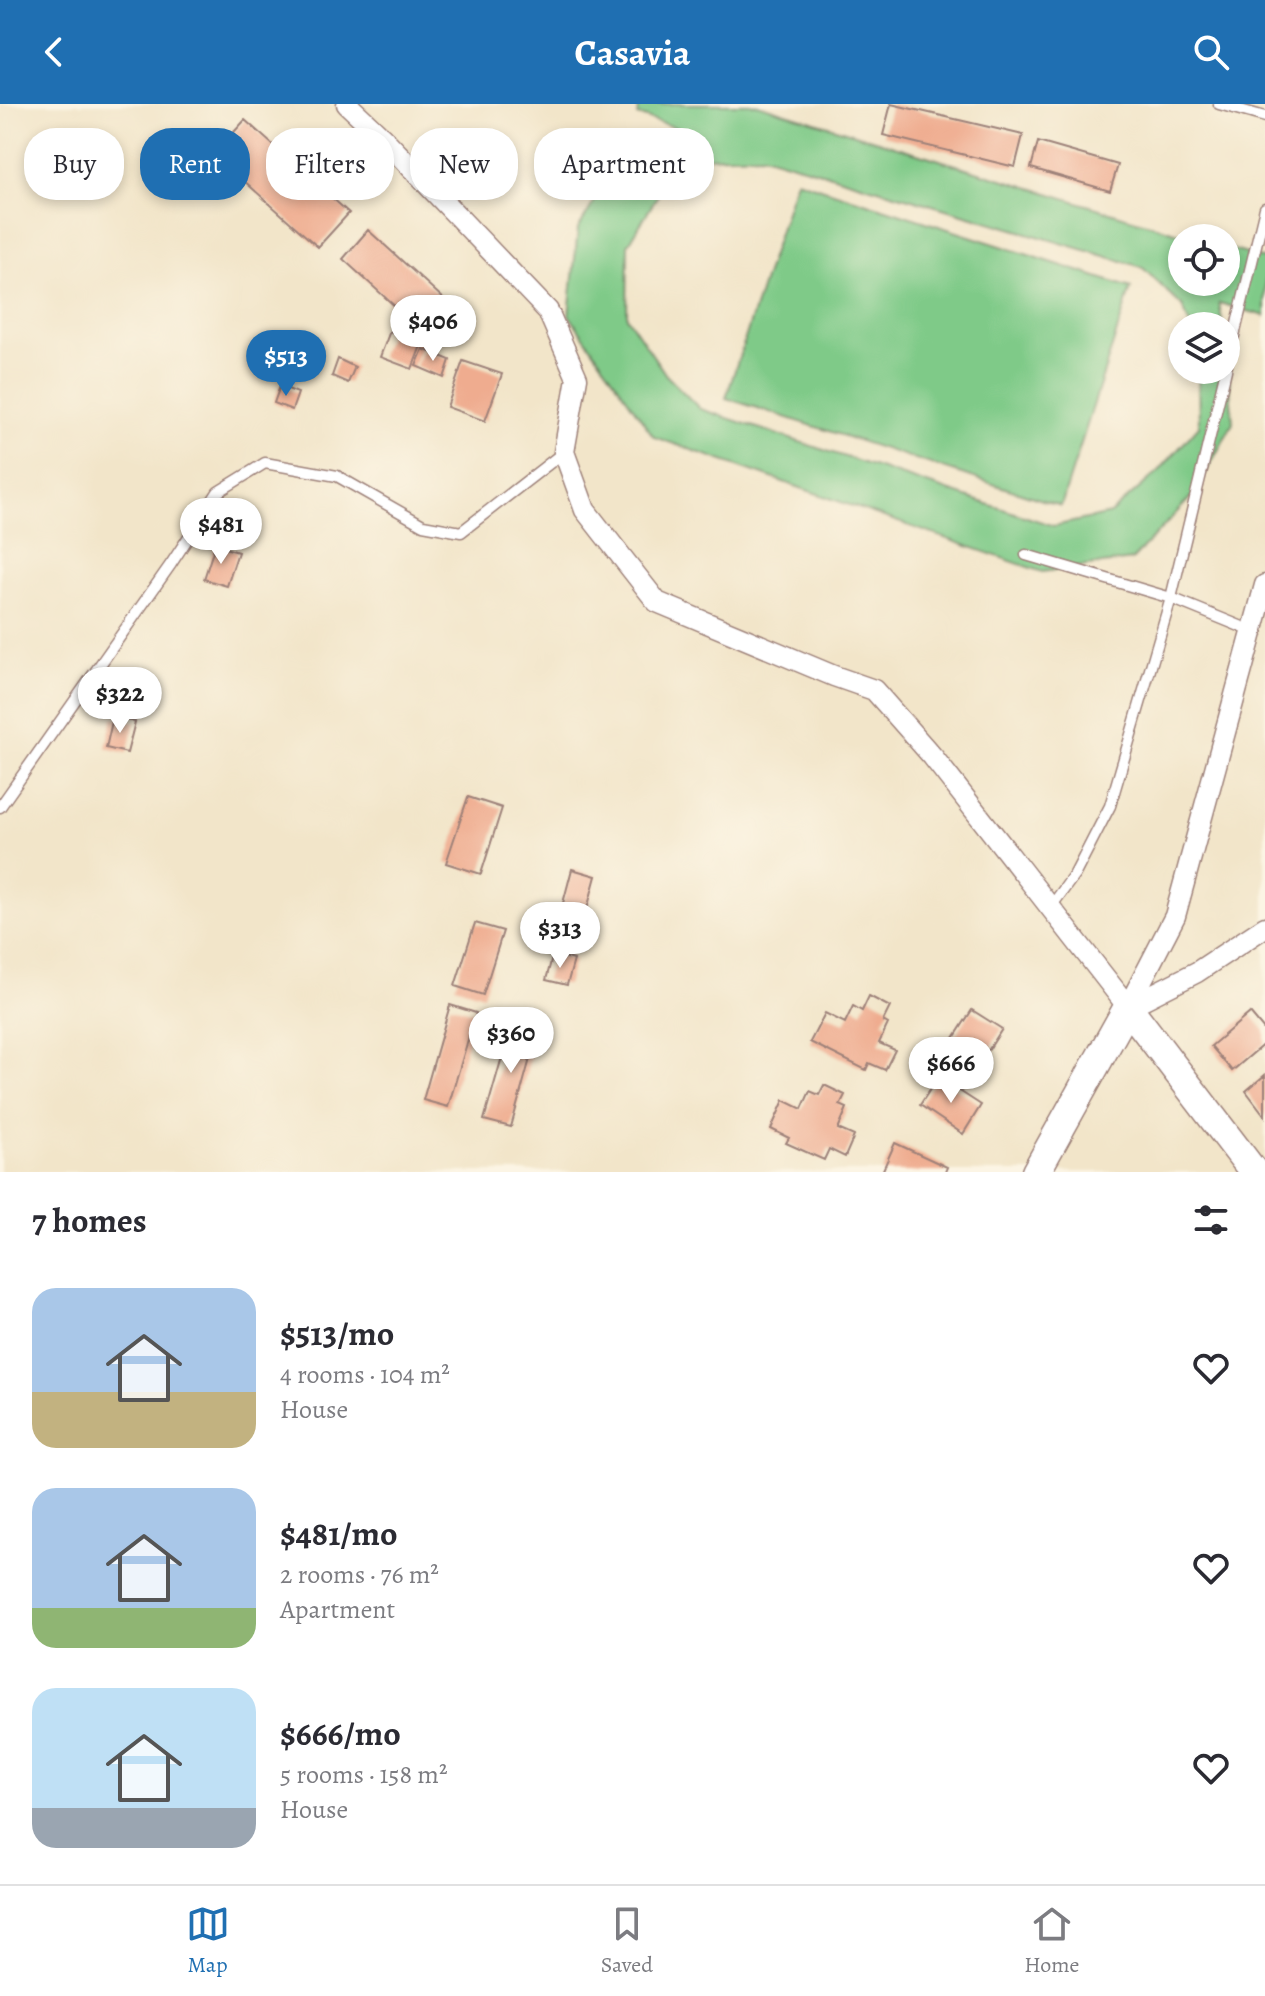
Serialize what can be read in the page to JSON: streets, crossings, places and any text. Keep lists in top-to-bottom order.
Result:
{
  "page": {
    "header": "Casavia",
    "chip": [
      "Buy",
      "Rent",
      "Filters",
      "New",
      "Apartment"
    ],
    "price": [
      "$406",
      "$513",
      "$481",
      "$322",
      "$313",
      "$360",
      "$666"
    ],
    "heading": "7 homes",
    "list": [
      {
        "name": "$513/mo",
        "note": "4 rooms · 104 m² · House"
      },
      {
        "name": "$481/mo",
        "note": "2 rooms · 76 m² · Apartment"
      },
      {
        "name": "$666/mo",
        "note": "5 rooms · 158 m² · House"
      }
    ],
    "tabs": ["Map", "Saved", "Home"]
  }
}
